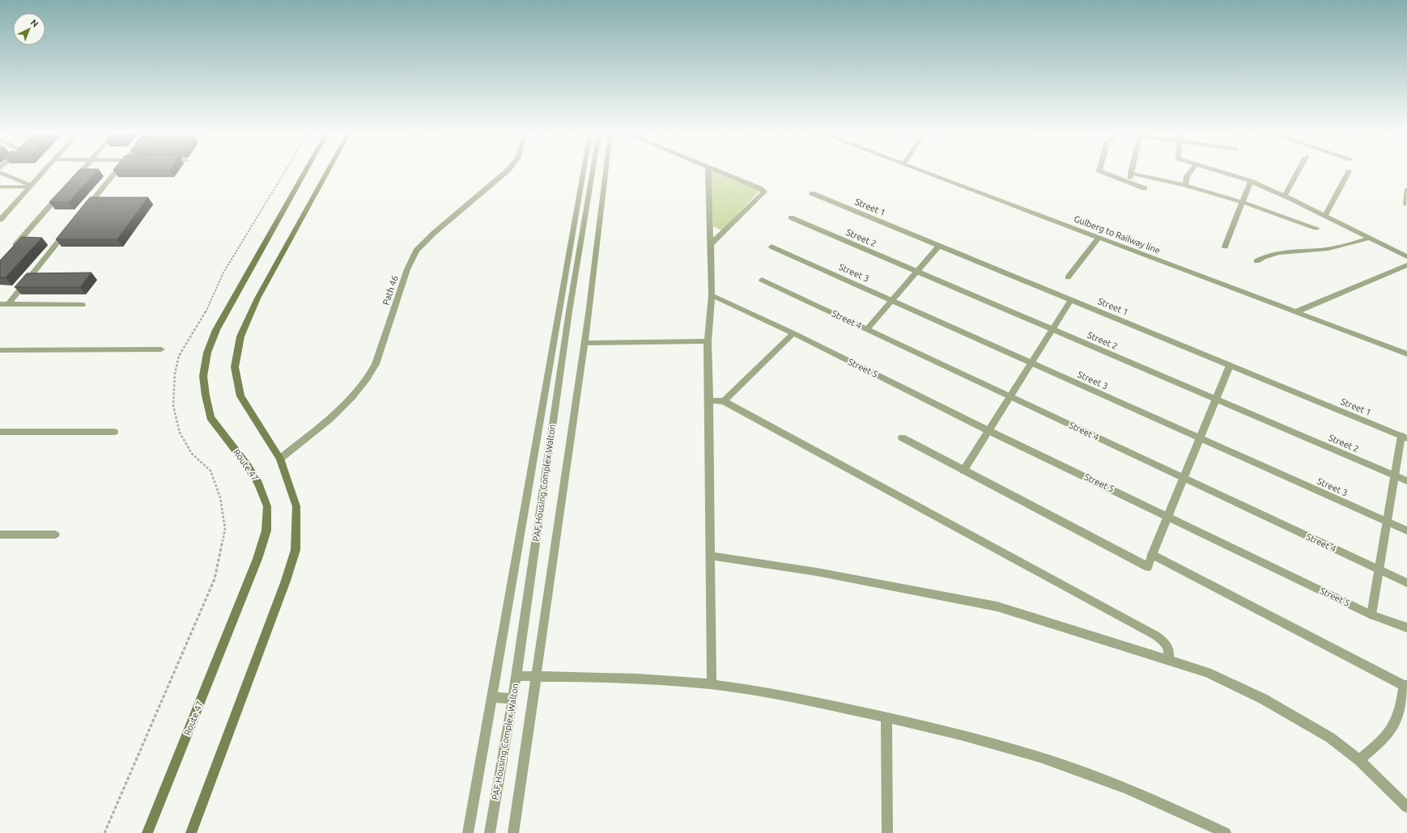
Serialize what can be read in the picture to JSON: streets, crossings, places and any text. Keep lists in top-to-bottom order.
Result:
{
  "streets": {
    "street": [
      "Street 1",
      "Gulberg to Railway line",
      "Street 2",
      "Street 3",
      "Path 46",
      "Street 4",
      "Street 5",
      "Route 47",
      "PAF Housing Complex Walton"
    ]
  },
  "north": "top right"
}
